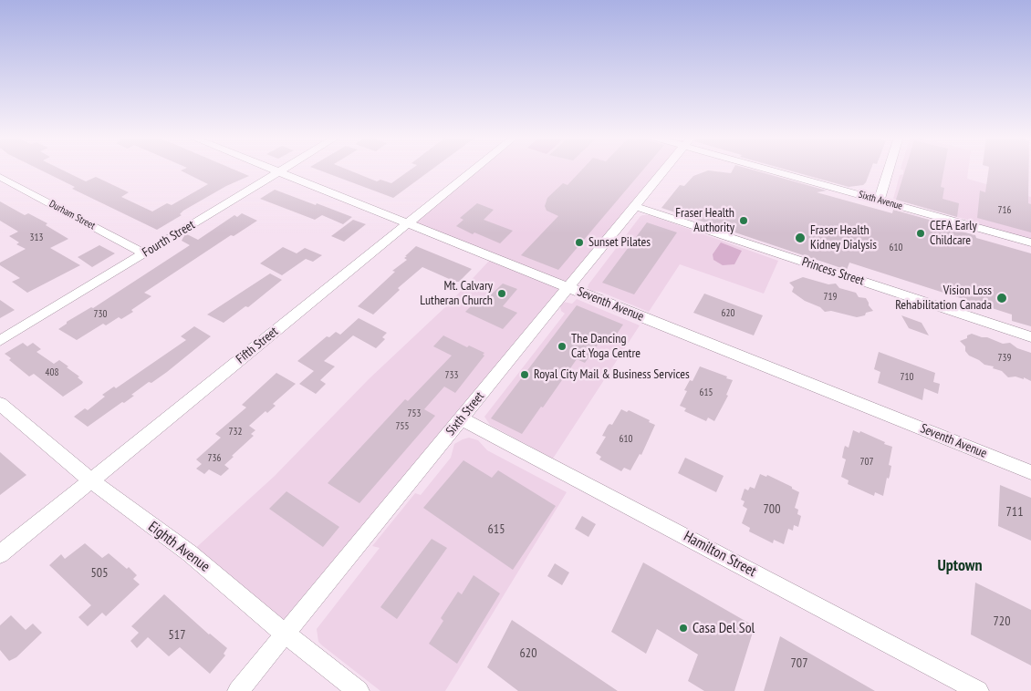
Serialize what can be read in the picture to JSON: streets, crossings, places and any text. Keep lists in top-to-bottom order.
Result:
{
  "streets": {
    "street": [
      "Sixth Avenue",
      "Durham Street",
      "Fourth Street",
      "Princess Street",
      "Seventh Avenue",
      "Fifth Street",
      "Sixth Street",
      "Eighth Avenue",
      "Hamilton Street"
    ]
  },
  "crossings": [
    ["Durham Street", "Fourth Street"],
    ["Fourth Street", "Seventh Avenue"],
    ["Princess Street", "Sixth Street"],
    ["Seventh Avenue", "Fifth Street"],
    ["Seventh Avenue", "Sixth Street"],
    ["Fifth Street", "Eighth Avenue"],
    ["Sixth Street", "Eighth Avenue"],
    ["Sixth Street", "Hamilton Street"]
  ],
  "districts": ["Uptown"],
  "places": [
    "Fraser Health Authority",
    "CEFA Early Childcare",
    "Fraser Health Kidney Dialysis",
    "Sunset Pilates",
    "Mt. Calvary Lutheran Church",
    "Vision Loss Rehabilitation Canada",
    "The Dancing Cat Yoga Centre",
    "Royal City Mail & Business Services",
    "Casa Del Sol"
  ],
  "house_numbers": [
    "716",
    "313",
    "610",
    "719",
    "620",
    "730",
    "739",
    "408",
    "733",
    "710",
    "615",
    "753",
    "755",
    "732",
    "610",
    "736",
    "707",
    "700",
    "711",
    "615",
    "505",
    "720",
    "517",
    "620",
    "707"
  ]
}
